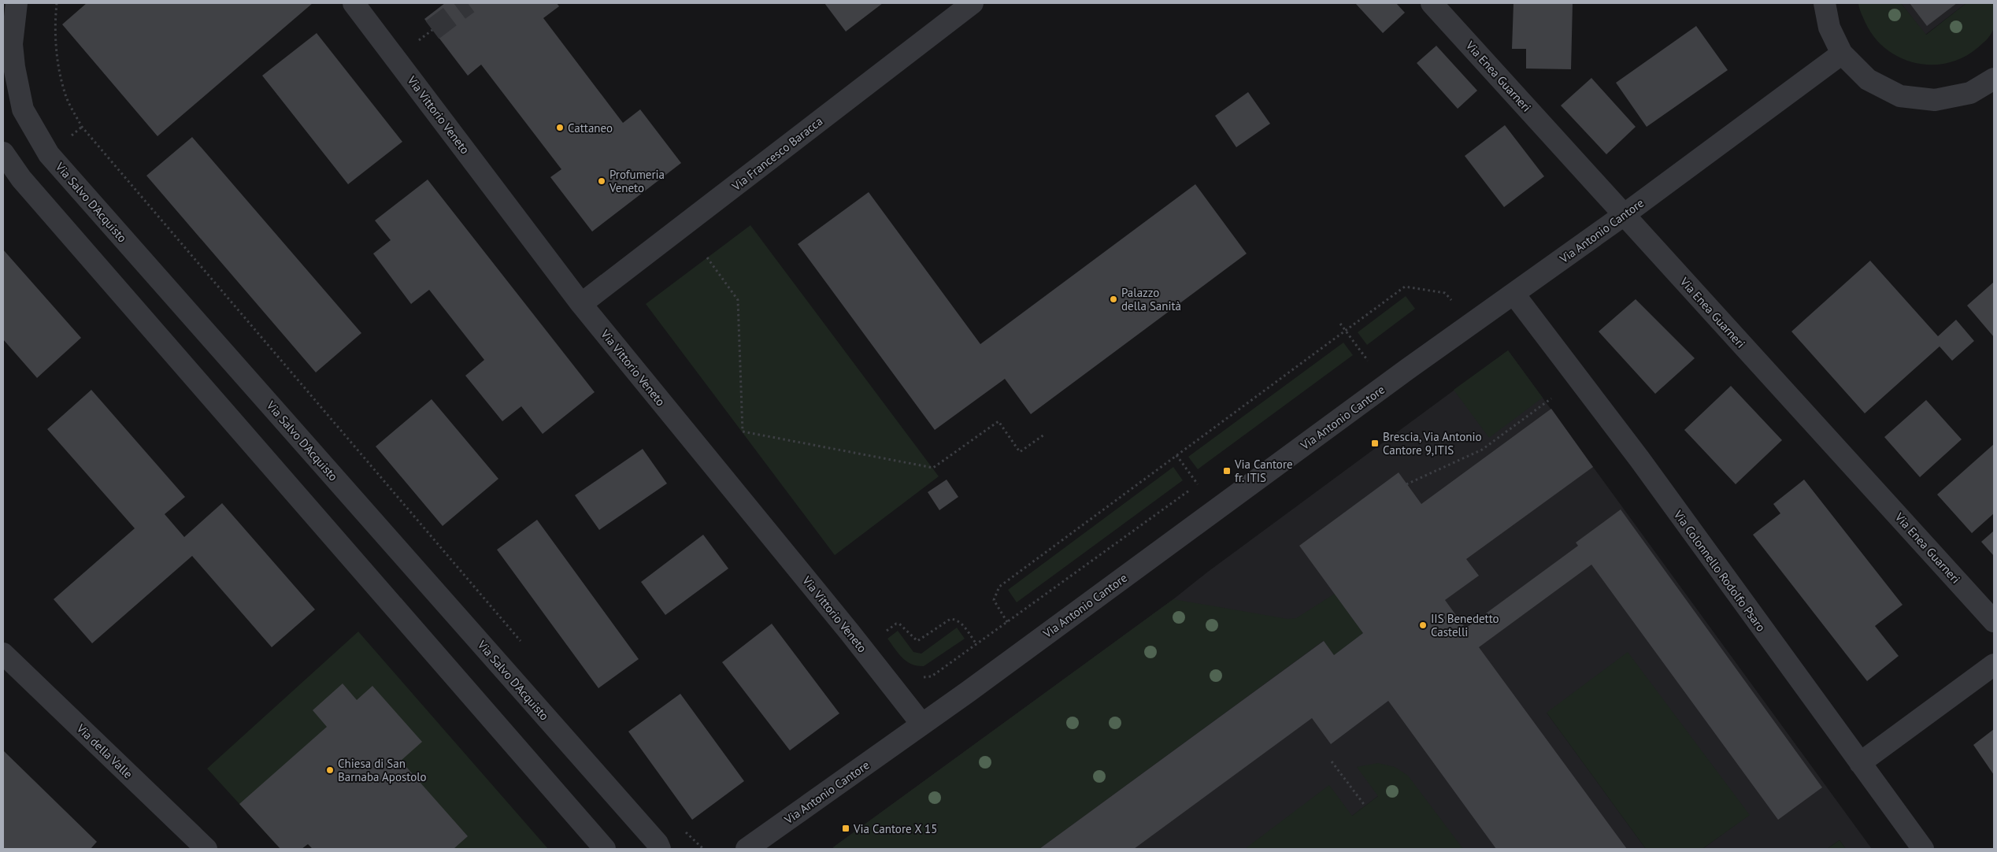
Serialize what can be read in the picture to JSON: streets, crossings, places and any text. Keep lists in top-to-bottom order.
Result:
{
  "streets": {
    "street": [
      "Via Enea Guarneri",
      "Via Vittorio Veneto",
      "Via Francesco Baracca",
      "Via Salvo D'Acquisto",
      "Via Antonio Cantore",
      "Via Colonnello Rodolfo Psaro",
      "Via della Valle"
    ]
  },
  "crossings": [
    ["Via Enea Guarneri", "Via Antonio Cantore"],
    ["Via Vittorio Veneto", "Via Francesco Baracca"],
    ["Via Vittorio Veneto", "Via Antonio Cantore"],
    ["Via Antonio Cantore", "Via Colonnello Rodolfo Psaro"]
  ],
  "places": {
    "other": [
      "Cattaneo",
      "Profumeria Veneto",
      "Palazzo della Sanità",
      "IIS Benedetto Castelli",
      "Chiesa di San Barnaba Apostolo"
    ],
    "transit": ["Brescia, Via Antonio Cantore 9,ITIS", "Via Cantore fr. ITIS", "Via Cantore X 15"]
  }
}
